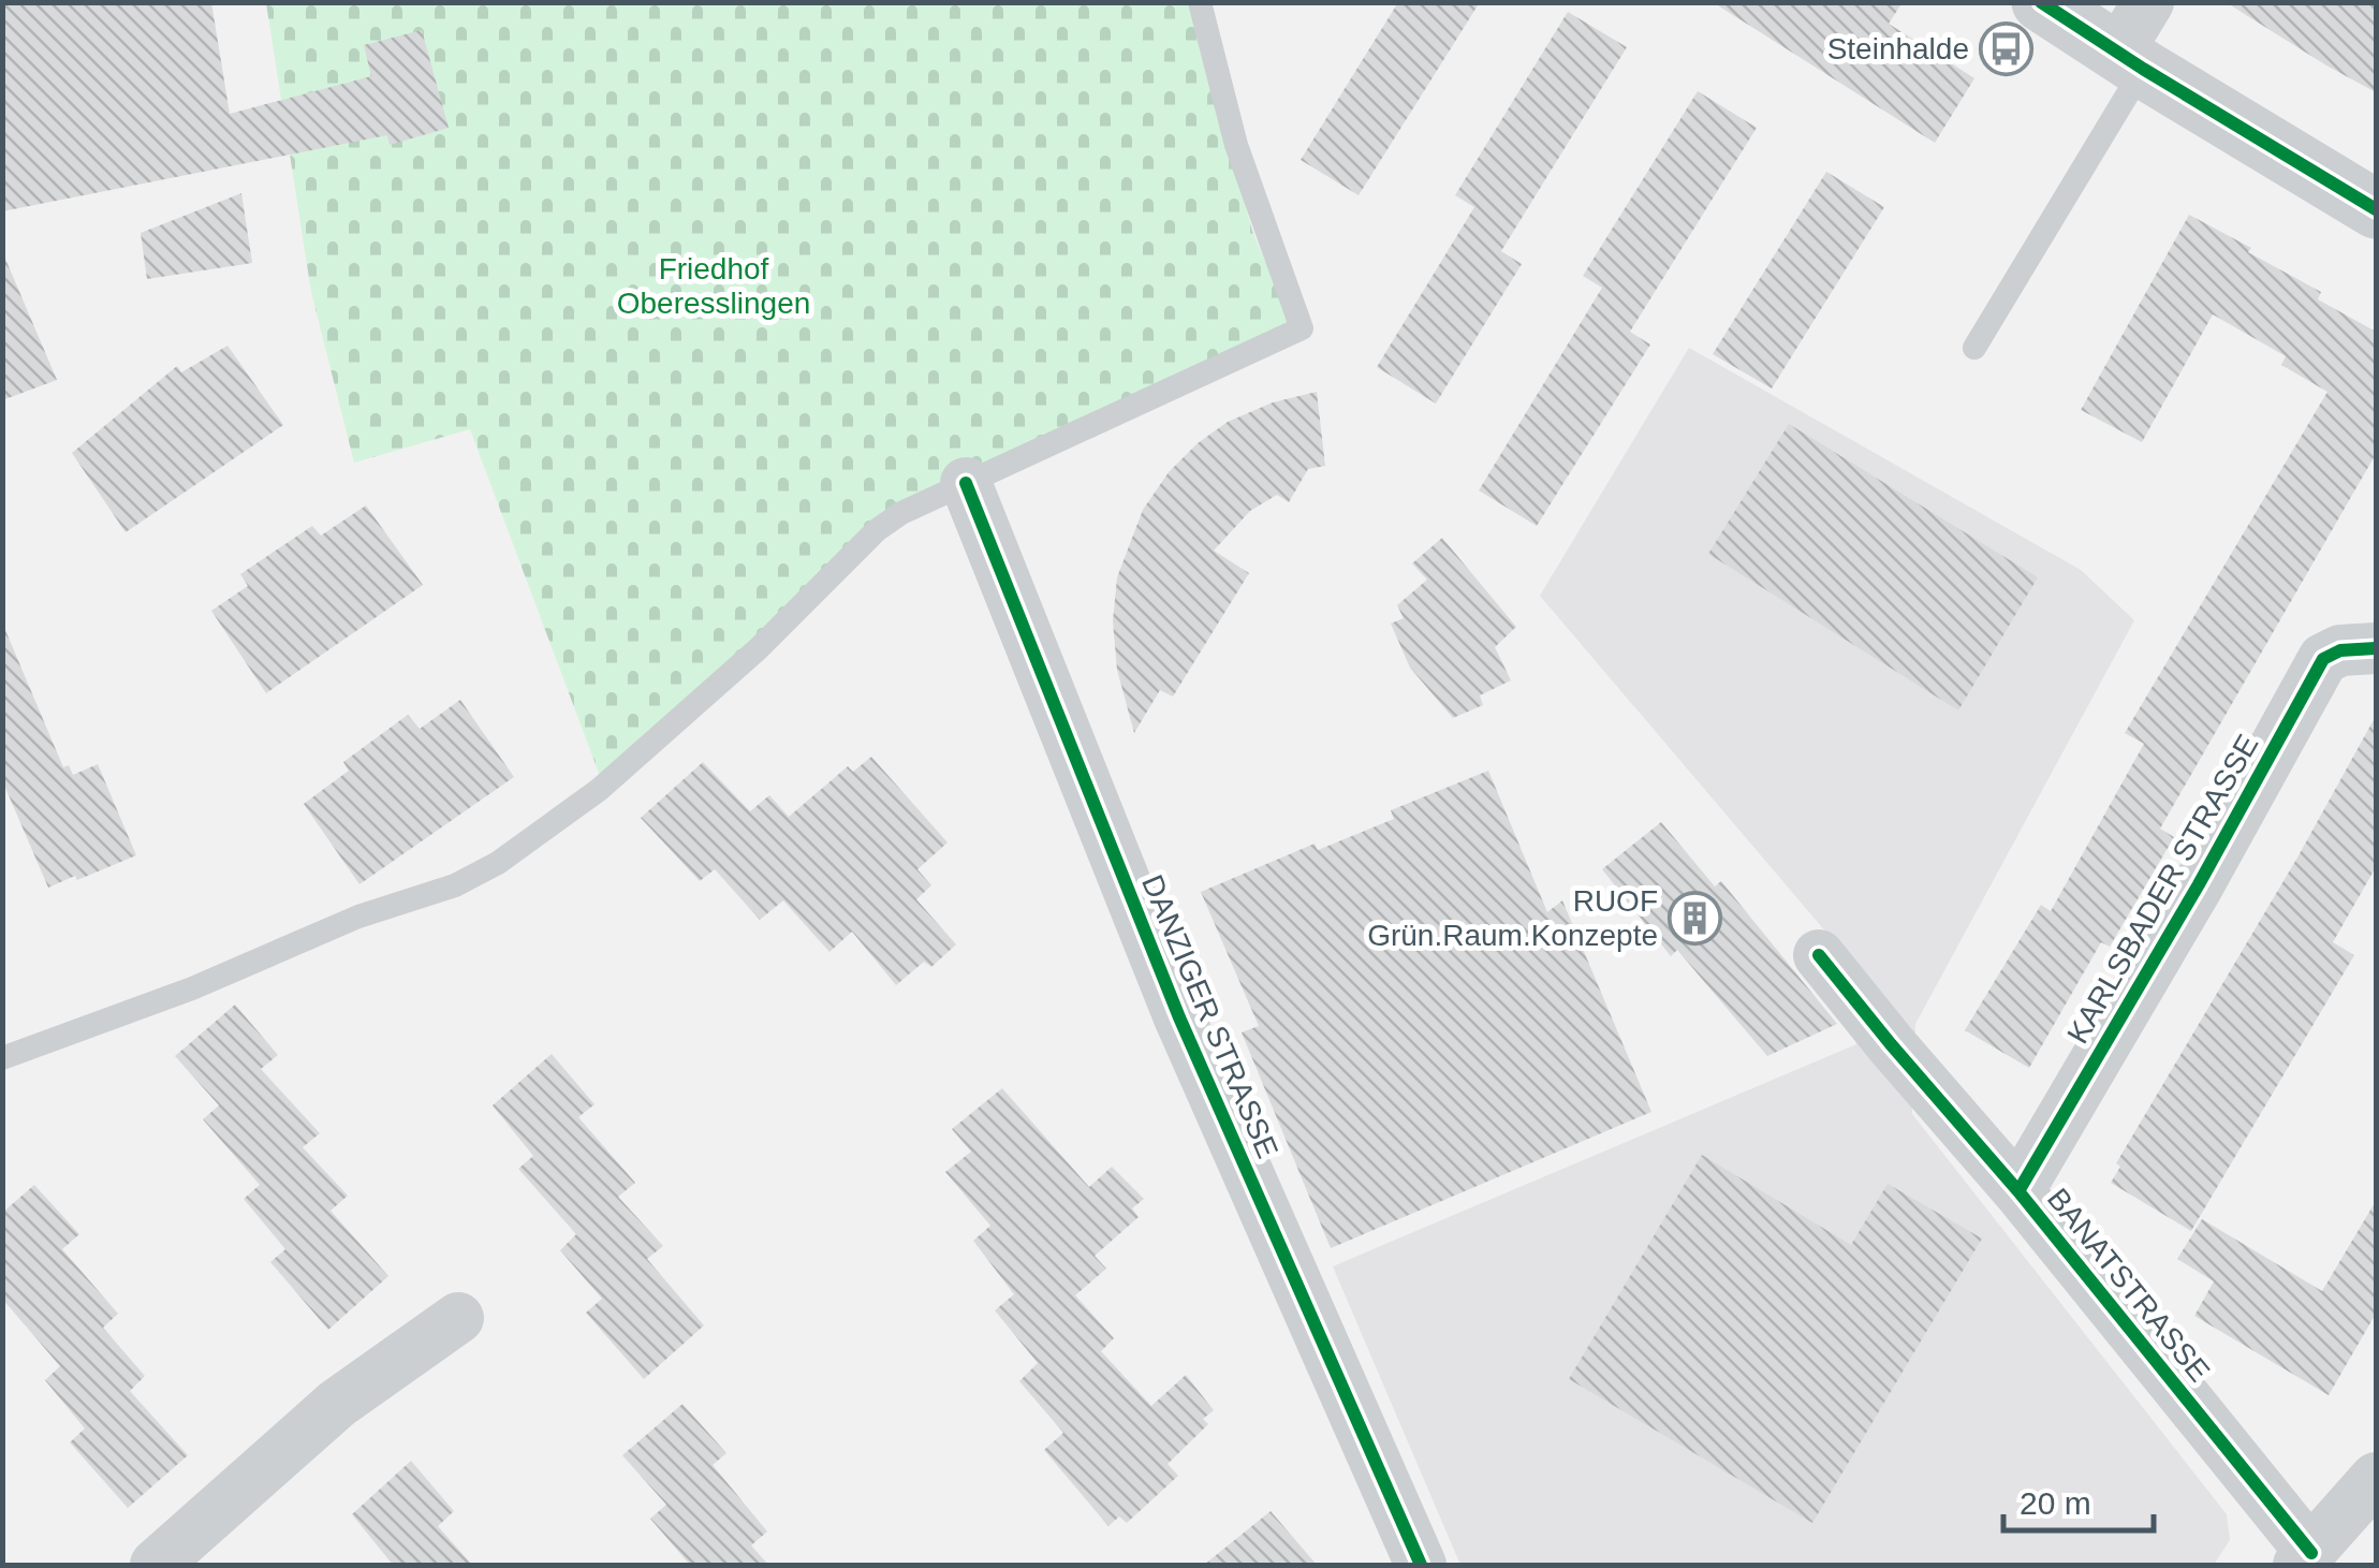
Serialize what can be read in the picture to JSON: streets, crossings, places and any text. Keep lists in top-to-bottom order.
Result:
{
  "streets": {
    "street": ["KARLSBADER STRASSE", "DANZIGER STRASSE", "BANATSTRASSE"]
  },
  "crossings": [
    ["KARLSBADER STRASSE", "BANATSTRASSE"]
  ],
  "parks": ["Friedhof Oberesslingen"],
  "places": {
    "bus stop": ["Steinhalde"],
    "building": ["RUOF Grün.Raum.Konzepte"]
  },
  "scale_bar": "20 m"
}
